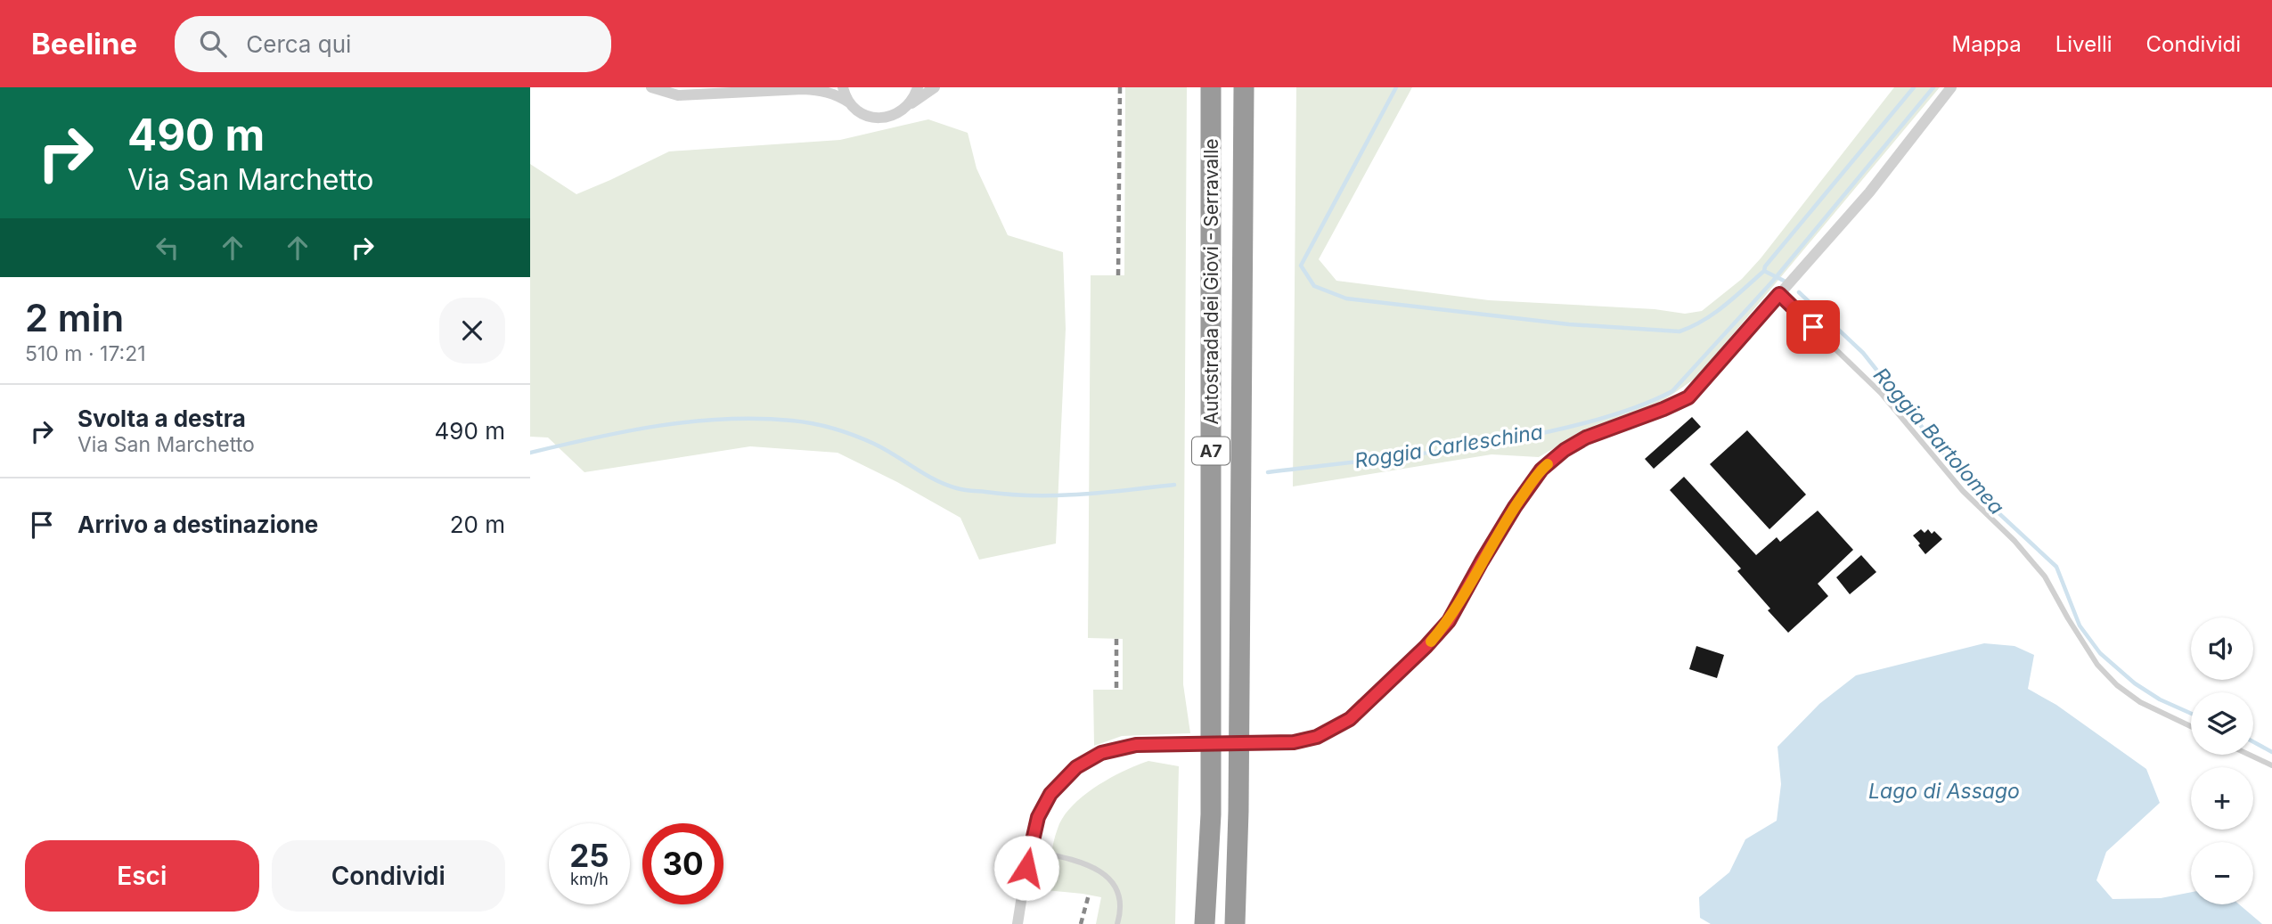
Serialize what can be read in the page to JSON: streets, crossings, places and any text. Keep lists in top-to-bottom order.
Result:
{
  "streets": {
    "highway": ["Autostrada dei Giovi - Serravalle", "A7"]
  },
  "water": ["Roggia Bartolomea", "Roggia Carleschina", "Lago di Assago"],
  "page": {
    "header": "Beeline",
    "search": "Cerca qui",
    "nav": ["Mappa", "Livelli", "Condividi"],
    "turn": ["490 m", "Via San Marchetto"],
    "heading": ["2 min", "510 m · 17:21"],
    "list": [
      {
        "name": "Svolta a destra",
        "note": "Via San Marchetto",
        "value": "490 m"
      },
      {
        "name": "Arrivo a destinazione",
        "value": "20 m"
      }
    ],
    "map_buttons": ["+", "−"],
    "speed": "25 km/h",
    "limit": "30",
    "buttons": ["Esci", "Condividi"]
  }
}
